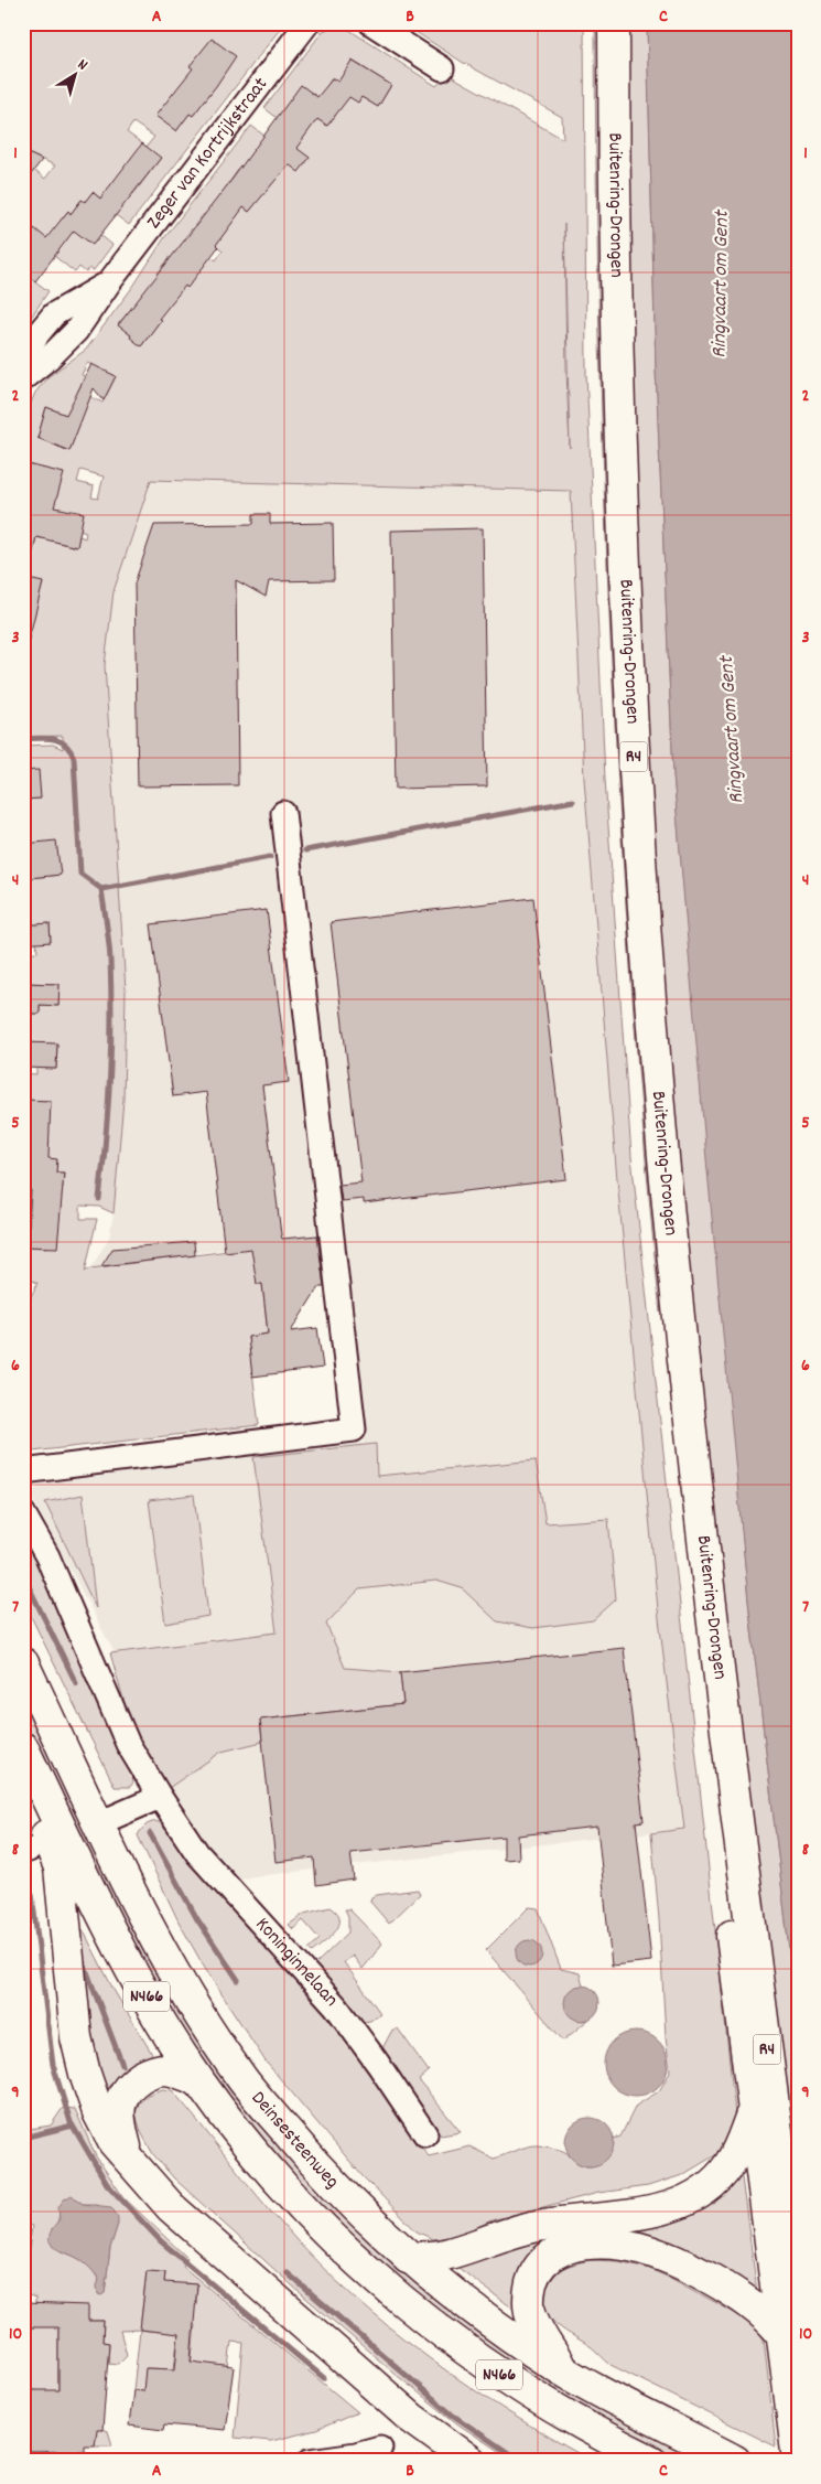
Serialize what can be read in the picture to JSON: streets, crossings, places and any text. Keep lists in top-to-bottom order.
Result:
{
  "streets": {
    "highway": [
      "Buitenring-Drongen",
      "R4",
      "N466",
      "Deinsesteenweg"
    ],
    "street": ["Zeger van Kortrijkstraat", "Koninginnelaan"]
  },
  "water": ["Ringvaart om Gent"],
  "north": "top right",
  "grid": {
    "columns": ["A", "B", "C"],
    "rows": [
      "1",
      "2",
      "3",
      "4",
      "5",
      "6",
      "7",
      "8",
      "9",
      "10"
    ]
  }
}
